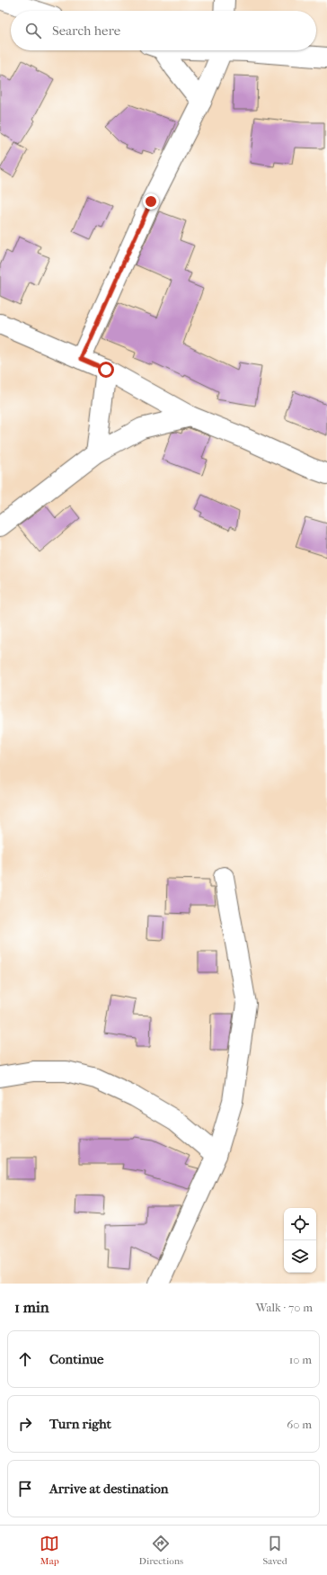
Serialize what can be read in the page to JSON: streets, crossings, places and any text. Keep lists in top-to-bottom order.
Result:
{
  "page": {
    "search": "Search here",
    "heading": ["1 min", "Walk · 70 m"],
    "list": [
      ["Continue", "10 m"],
      ["Turn right", "60 m"],
      "Arrive at destination"
    ],
    "nav": ["Map", "Directions", "Saved"]
  }
}
